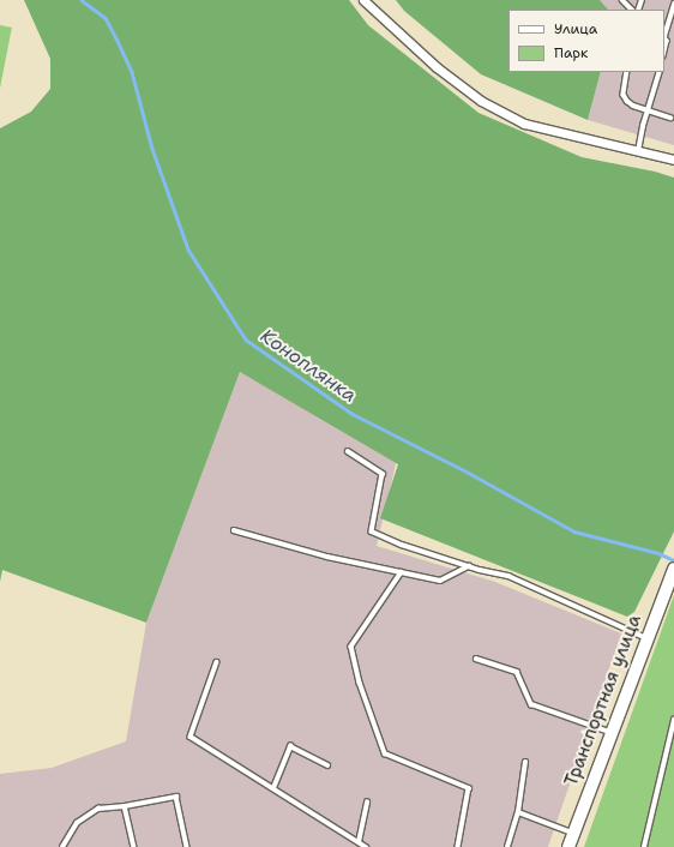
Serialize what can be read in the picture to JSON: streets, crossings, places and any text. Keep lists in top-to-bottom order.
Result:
{
  "streets": {
    "main road": ["Транспортная улица"]
  },
  "water": ["Коноплянка"],
  "legend": ["Улица", "Парк"]
}
